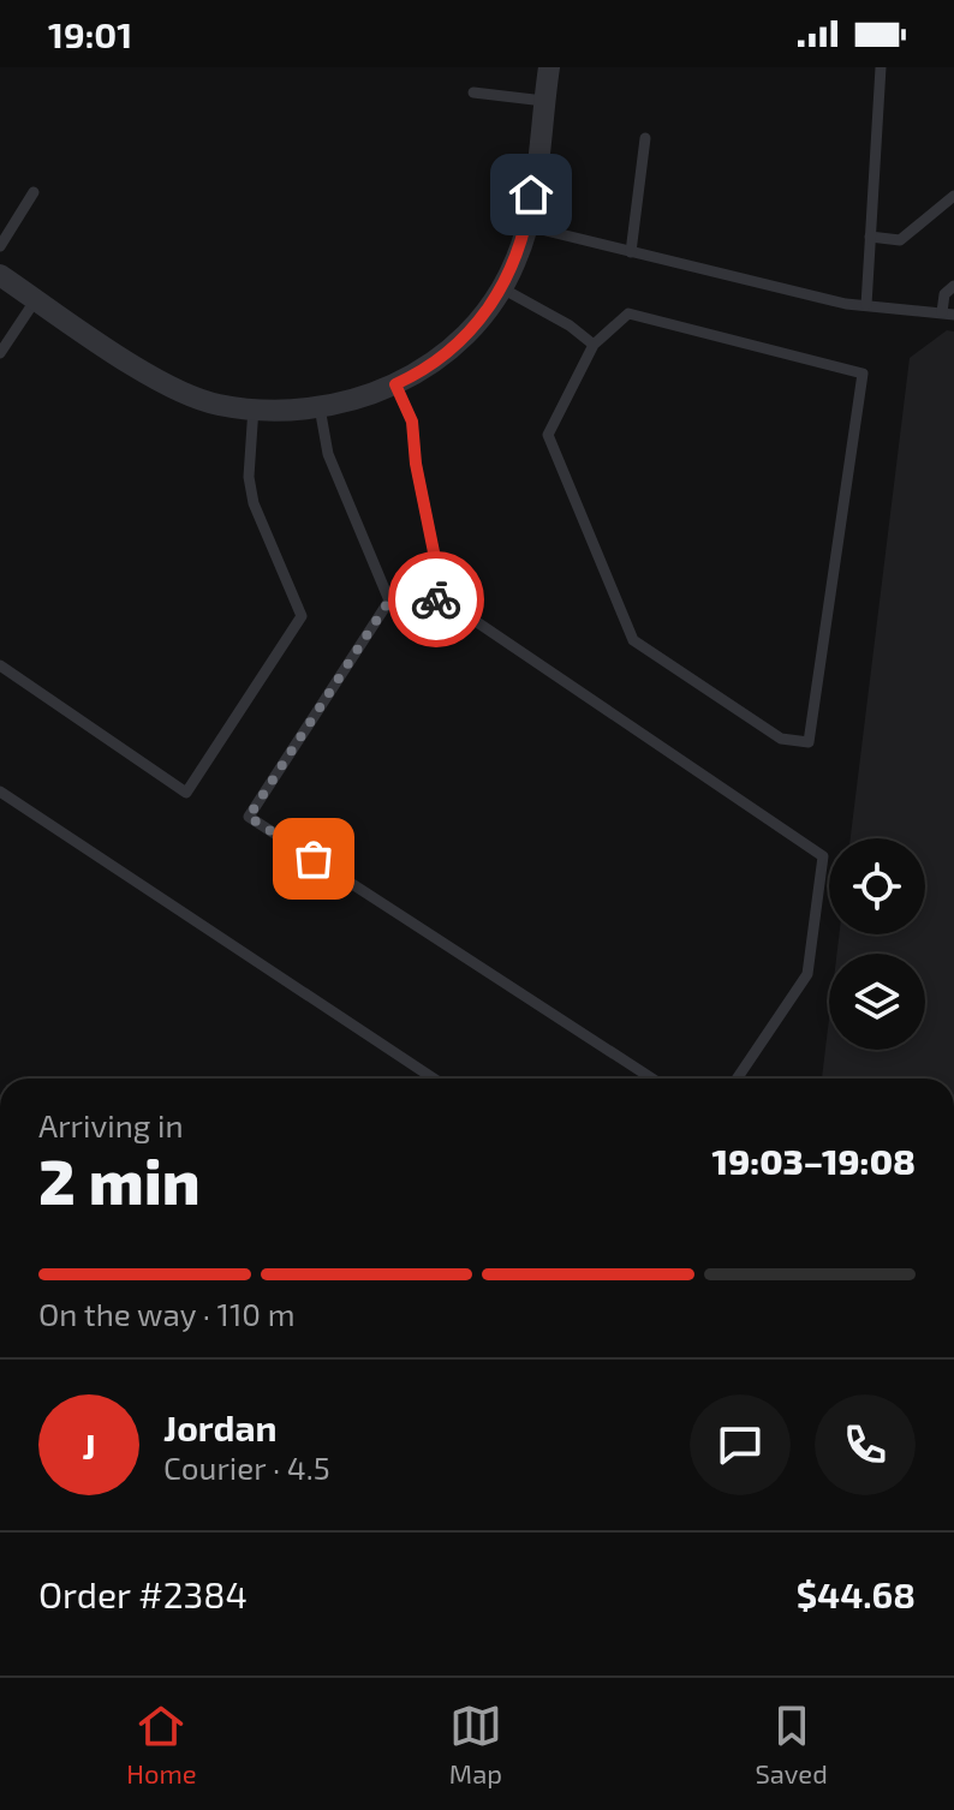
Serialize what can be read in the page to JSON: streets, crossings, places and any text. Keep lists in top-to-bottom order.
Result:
{
  "page": {
    "status": "19:01",
    "heading": ["2 min", "Arriving in", "19:03–19:08"],
    "panel": [
      "Jordan",
      "Courier · 4.5",
      "Order #2384",
      "$44.68"
    ],
    "bar": "On the way · 110 m",
    "round": "J",
    "tabs": ["Home", "Map", "Saved"]
  }
}
